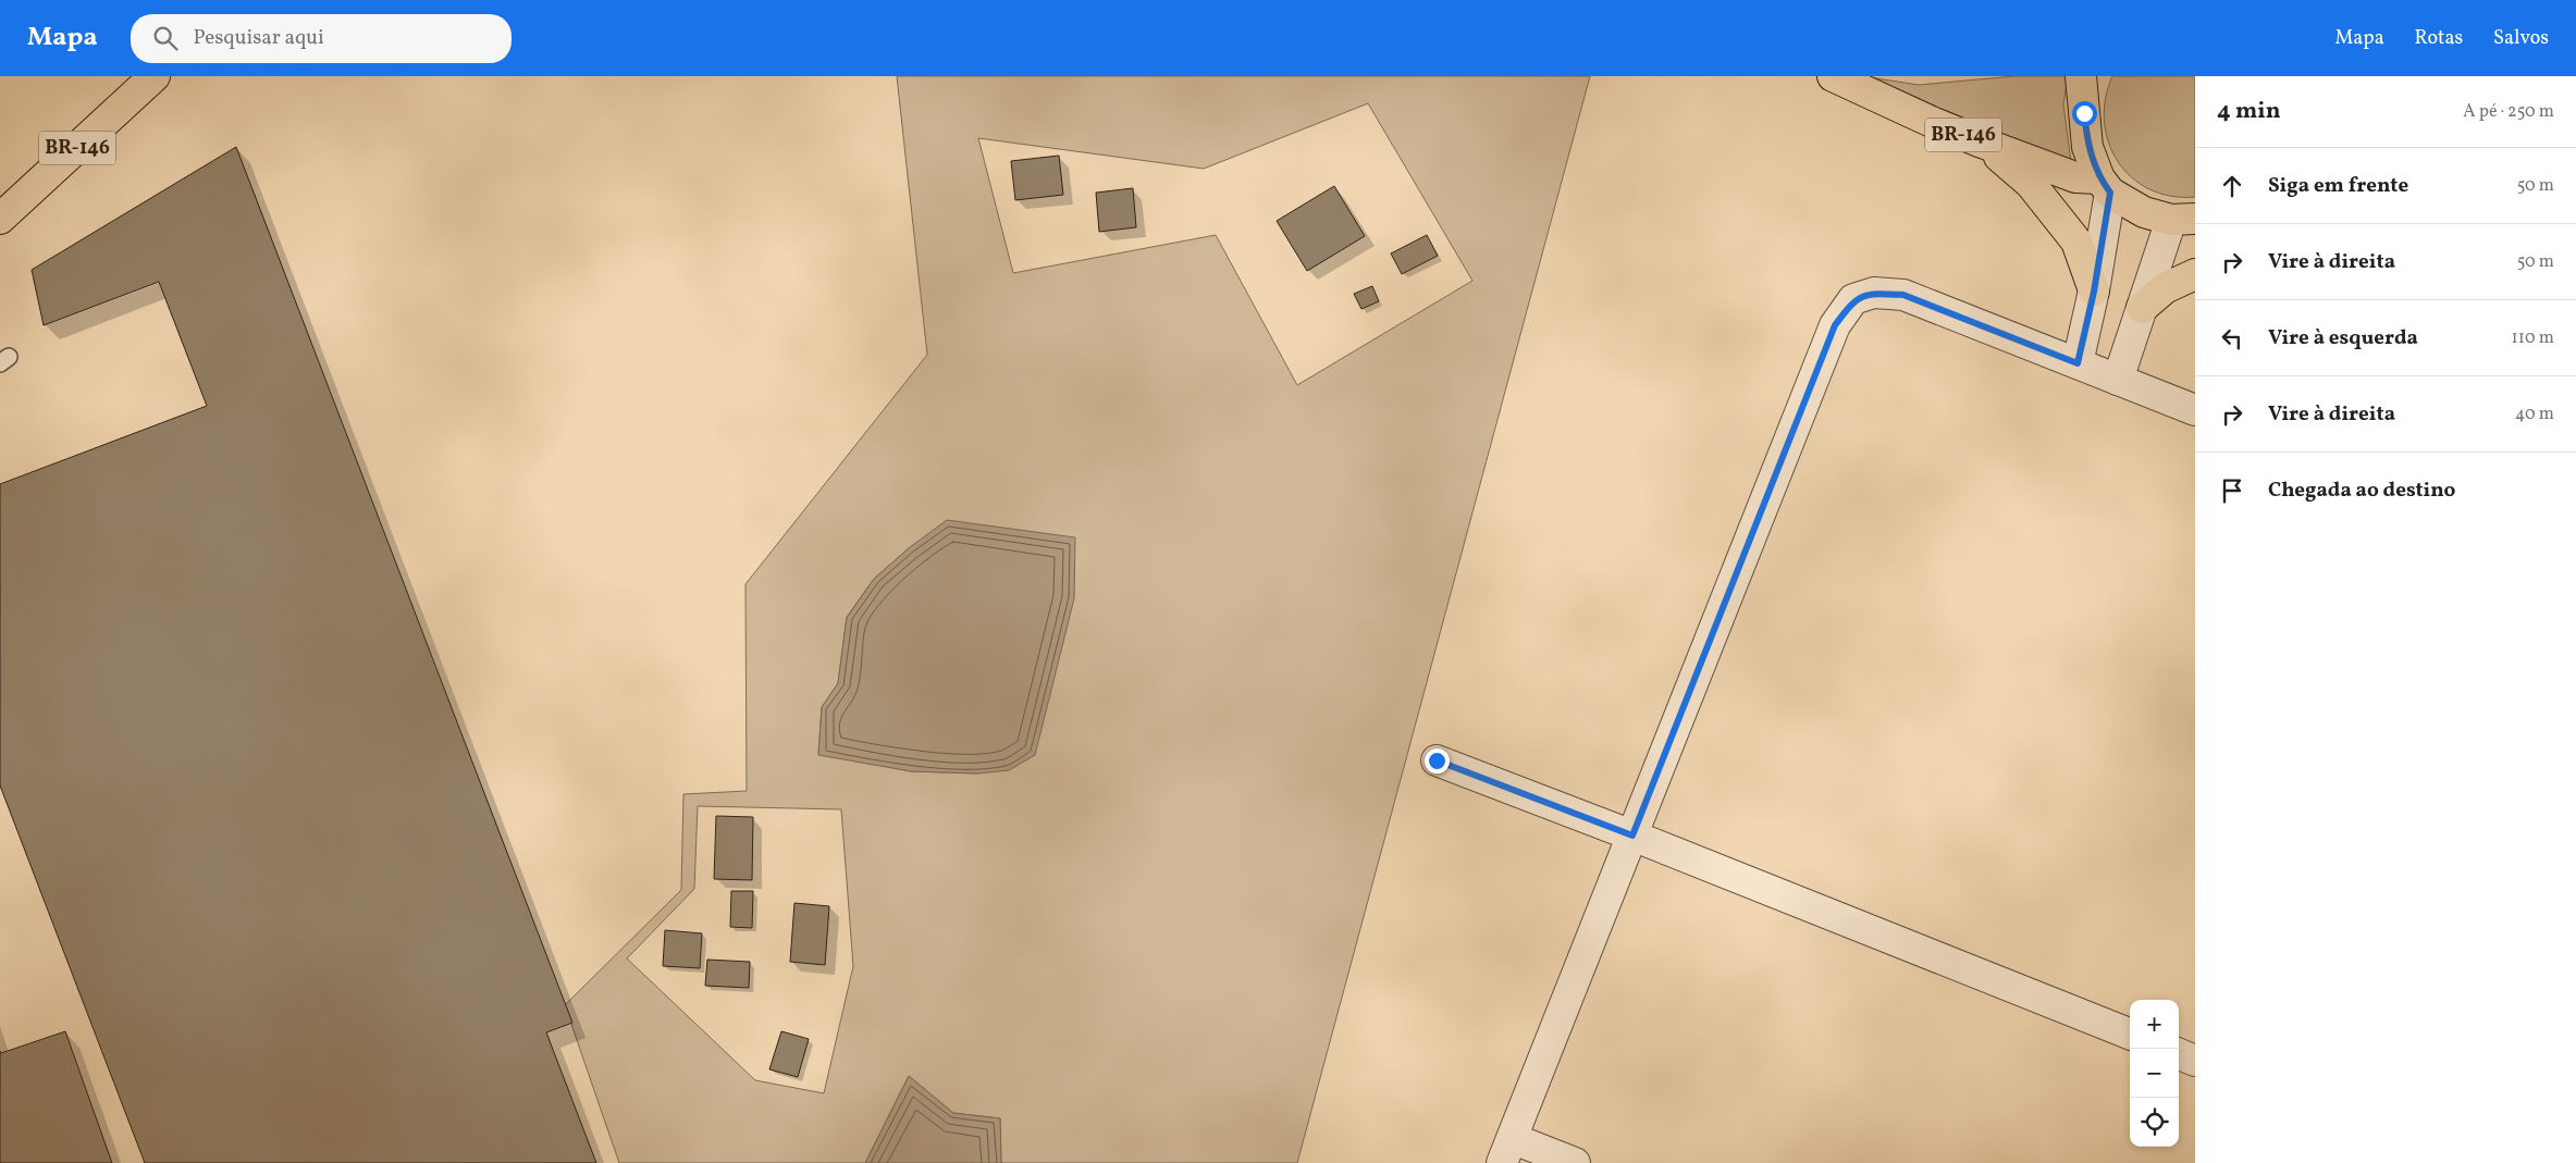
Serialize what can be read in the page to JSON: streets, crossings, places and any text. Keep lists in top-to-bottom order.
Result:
{
  "streets": {
    "main road": ["BR-146"]
  },
  "page": {
    "header": "Mapa",
    "search": "Pesquisar aqui",
    "nav": ["Mapa", "Rotas", "Salvos"],
    "heading": ["4 min", "A pé · 250 m"],
    "list": [
      ["Siga em frente", "50 m"],
      ["Vire à direita", "50 m"],
      ["Vire à esquerda", "110 m"],
      ["Vire à direita", "40 m"],
      "Chegada ao destino"
    ],
    "map_buttons": ["+", "−"]
  }
}
